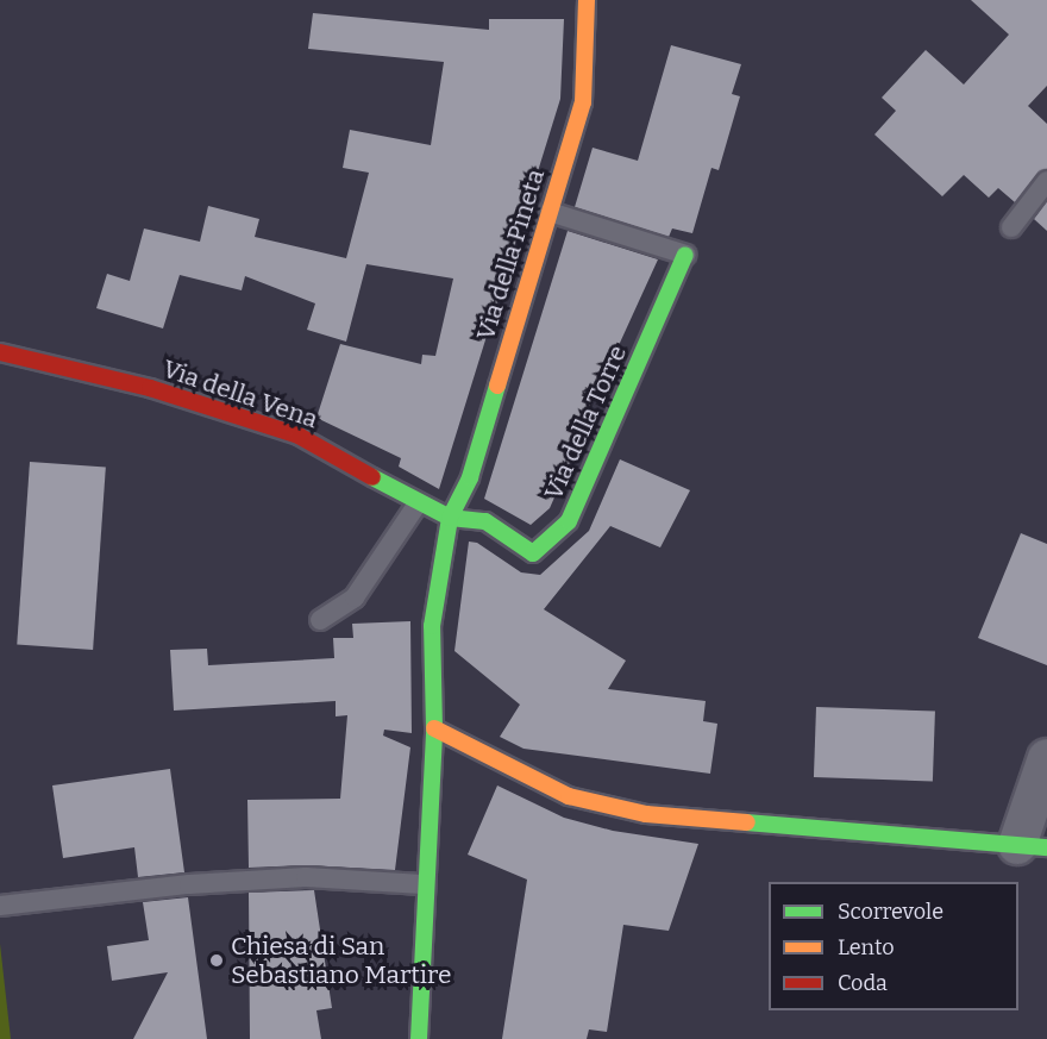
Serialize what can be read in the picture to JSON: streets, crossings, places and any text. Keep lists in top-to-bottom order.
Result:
{
  "streets": {
    "street": ["Via della Pineta", "Via della Vena", "Via della Torre"]
  },
  "crossings": [
    ["Via della Pineta", "Via della Vena"],
    ["Via della Pineta", "Via della Torre"],
    ["Via della Vena", "Via della Torre"]
  ],
  "places": ["Chiesa di San Sebastiano Martire"],
  "legend": ["Scorrevole", "Lento", "Coda"]
}
